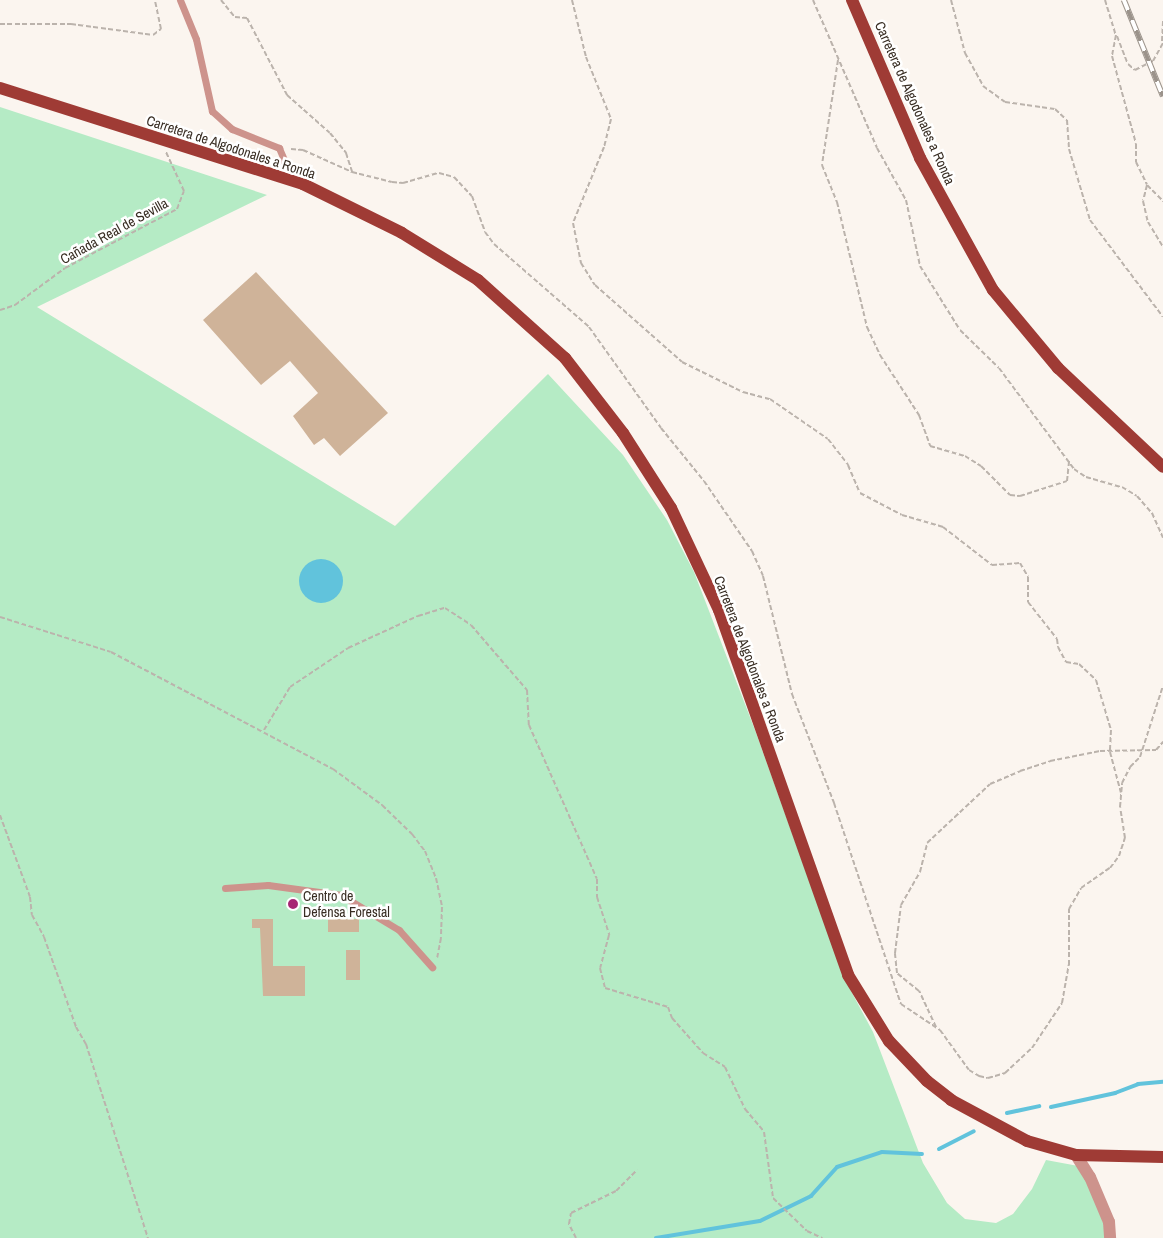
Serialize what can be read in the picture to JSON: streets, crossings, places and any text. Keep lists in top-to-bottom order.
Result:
{
  "streets": {
    "main road": ["Carretera de Algodonales a Ronda"],
    "path": ["Cañada Real de Sevilla"]
  },
  "crossings": [
    ["Carretera de Algodonales a Ronda", "Cañada Real de Sevilla"]
  ],
  "places": ["Centro de Defensa Forestal"]
}
